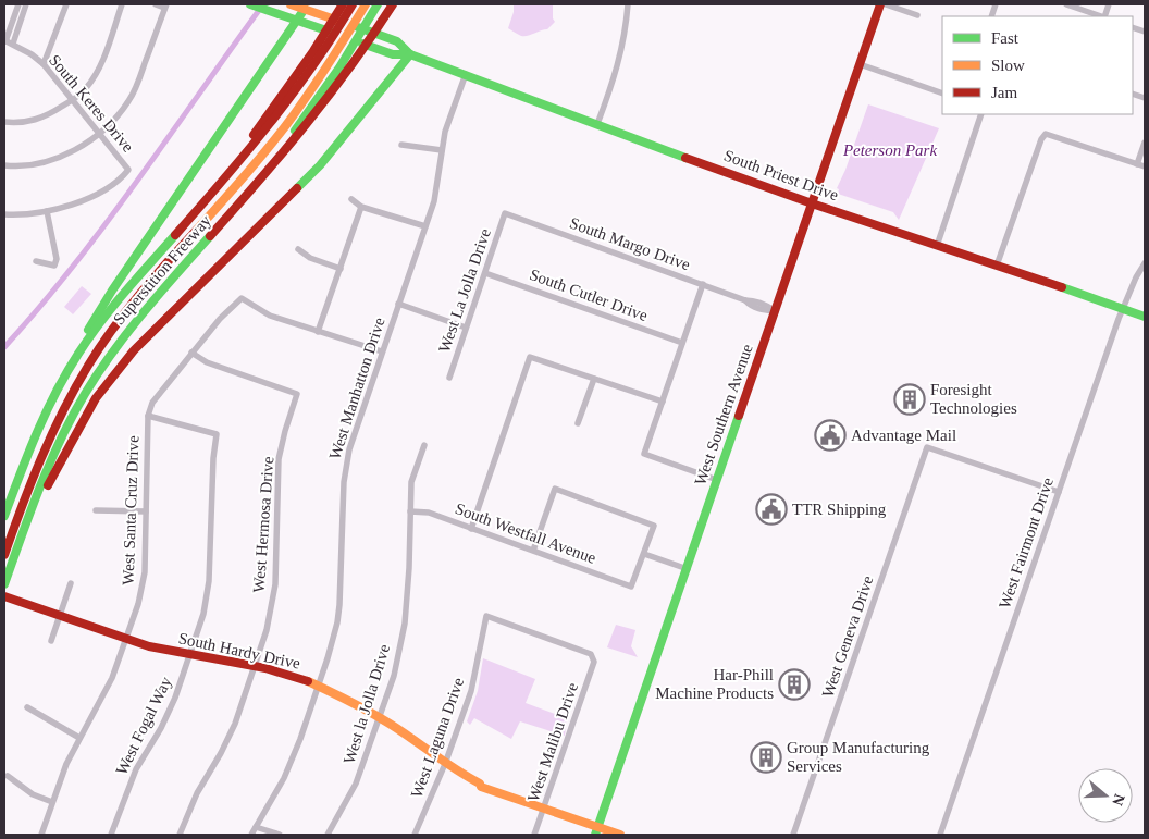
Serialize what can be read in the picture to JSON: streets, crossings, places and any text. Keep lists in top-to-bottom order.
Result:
{
  "streets": {
    "main road": [
      "South Priest Drive",
      "Superstition Freeway",
      "West Southern Avenue",
      "South Hardy Drive"
    ],
    "street": [
      "South Keres Drive",
      "South Margo Drive",
      "West La Jolla Drive",
      "South Cutler Drive",
      "West Manhatton Drive",
      "West Santa Cruz Drive",
      "West Hermosa Drive",
      "South Westfall Avenue",
      "West Fairmont Drive",
      "West Geneva Drive",
      "West la Jolla Drive",
      "West Fogal Way",
      "West Laguna Drive",
      "West Malibu Drive"
    ]
  },
  "crossings": [
    ["South Priest Drive", "West Manhatton Drive"],
    ["South Priest Drive", "West Southern Avenue"],
    ["South Priest Drive", "West Fairmont Drive"],
    ["South Margo Drive", "West La Jolla Drive"],
    ["South Margo Drive", "West Southern Avenue"],
    ["West La Jolla Drive", "South Cutler Drive"],
    ["West Manhatton Drive", "South Hardy Drive"],
    ["West Southern Avenue", "South Hardy Drive"],
    ["West Santa Cruz Drive", "West Hermosa Drive"],
    ["West Santa Cruz Drive", "South Hardy Drive"],
    ["West Santa Cruz Drive", "West Fogal Way"],
    ["West Hermosa Drive", "South Hardy Drive"],
    ["South Westfall Avenue", "West la Jolla Drive"],
    ["West Fairmont Drive", "West Geneva Drive"],
    ["South Hardy Drive", "West la Jolla Drive"],
    ["South Hardy Drive", "West Fogal Way"],
    ["South Hardy Drive", "West Laguna Drive"],
    ["South Hardy Drive", "West Malibu Drive"],
    ["West Laguna Drive", "West Malibu Drive"]
  ],
  "parks": ["Peterson Park"],
  "places": {
    "building": ["Foresight Technologies", "Har-Phill Machine Products", "Group Manufacturing Services"],
    "public building": ["Advantage Mail", "TTR Shipping"]
  },
  "legend": ["Fast", "Slow", "Jam"],
  "north": "right"
}
